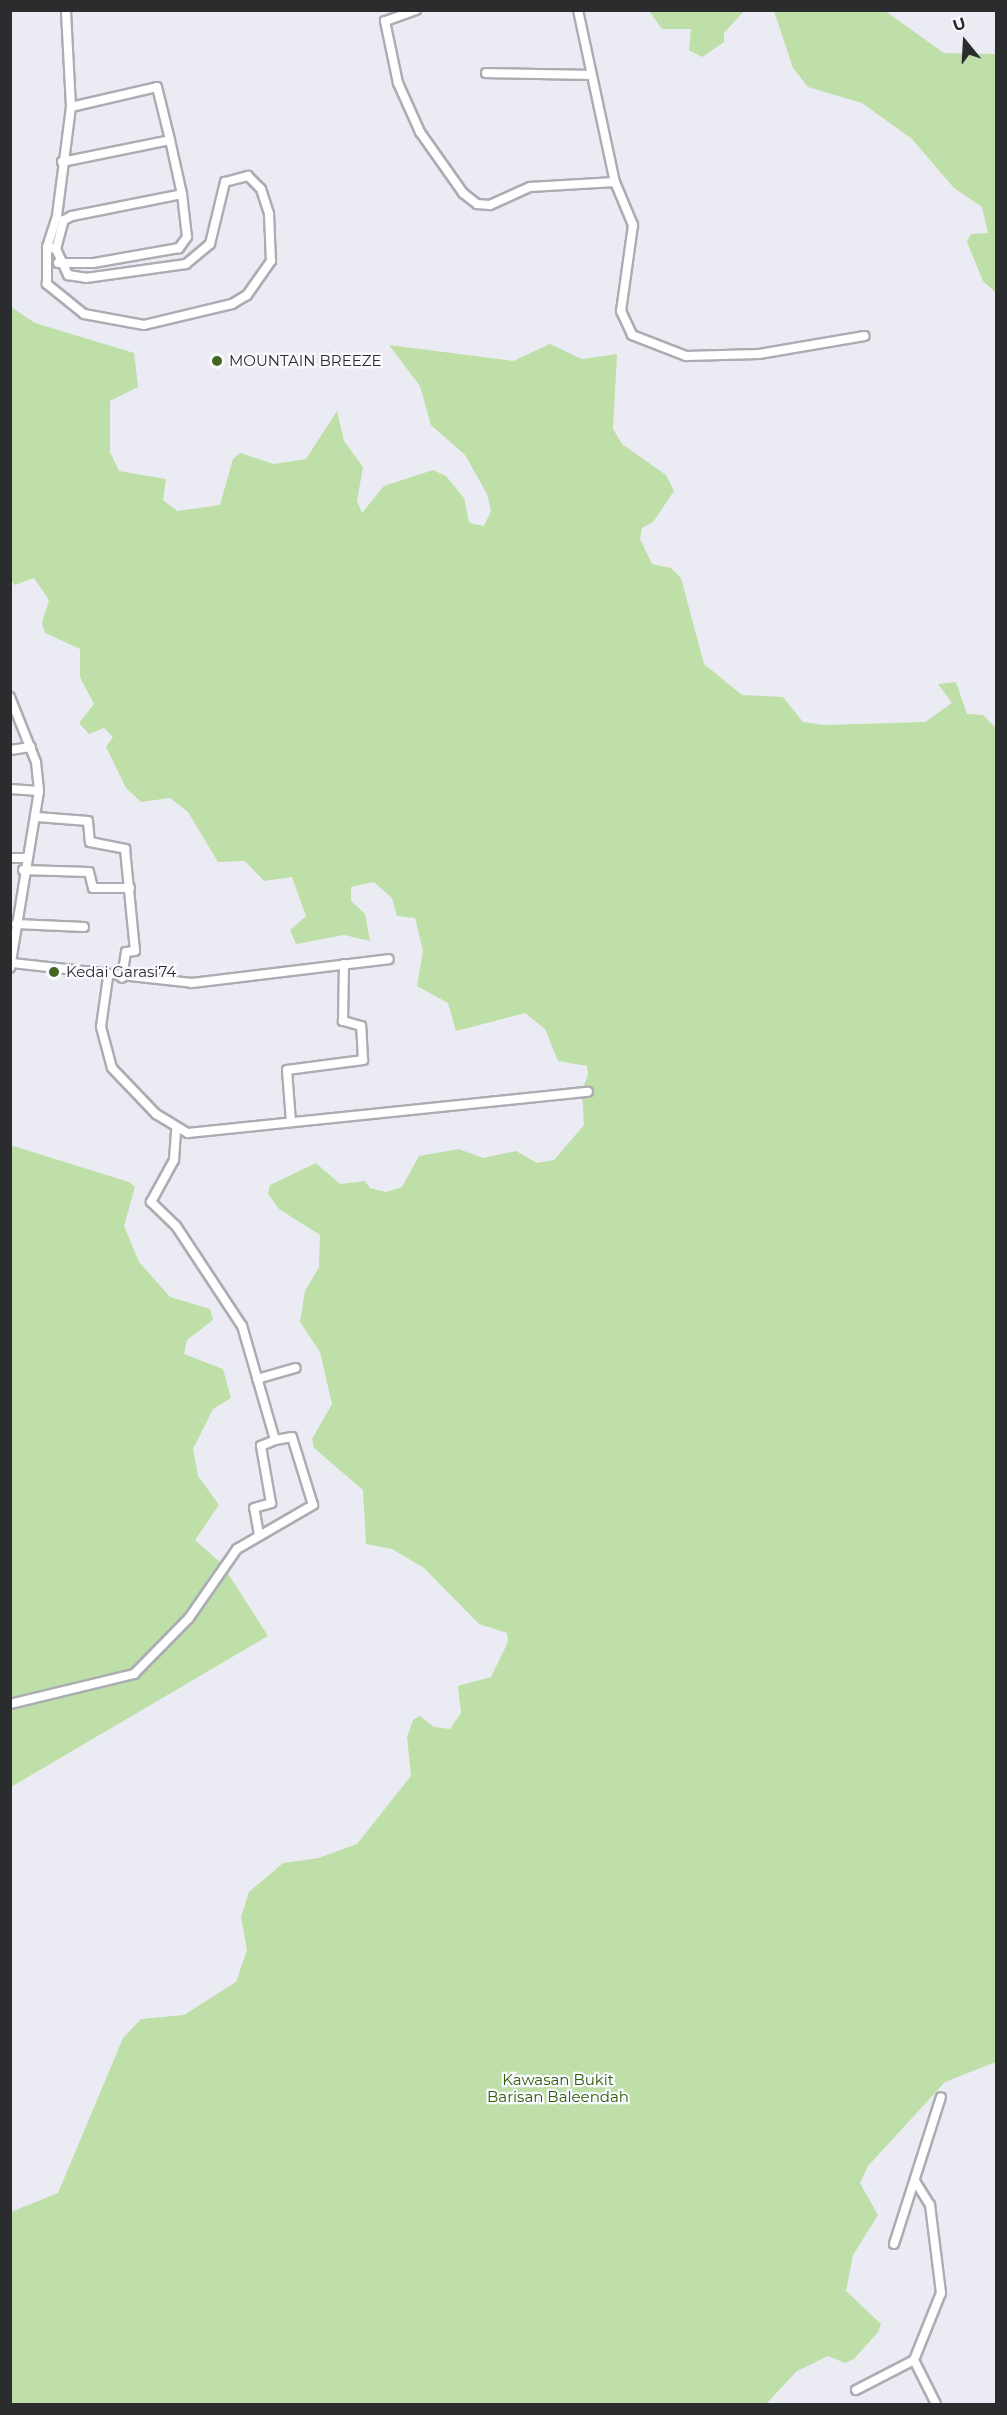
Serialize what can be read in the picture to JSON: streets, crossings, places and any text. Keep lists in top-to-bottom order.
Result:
{
  "parks": ["Kawasan Bukit Barisan Baleendah"],
  "places": ["MOUNTAIN BREEZE", "Kedai Garasi74"],
  "north": "top"
}
